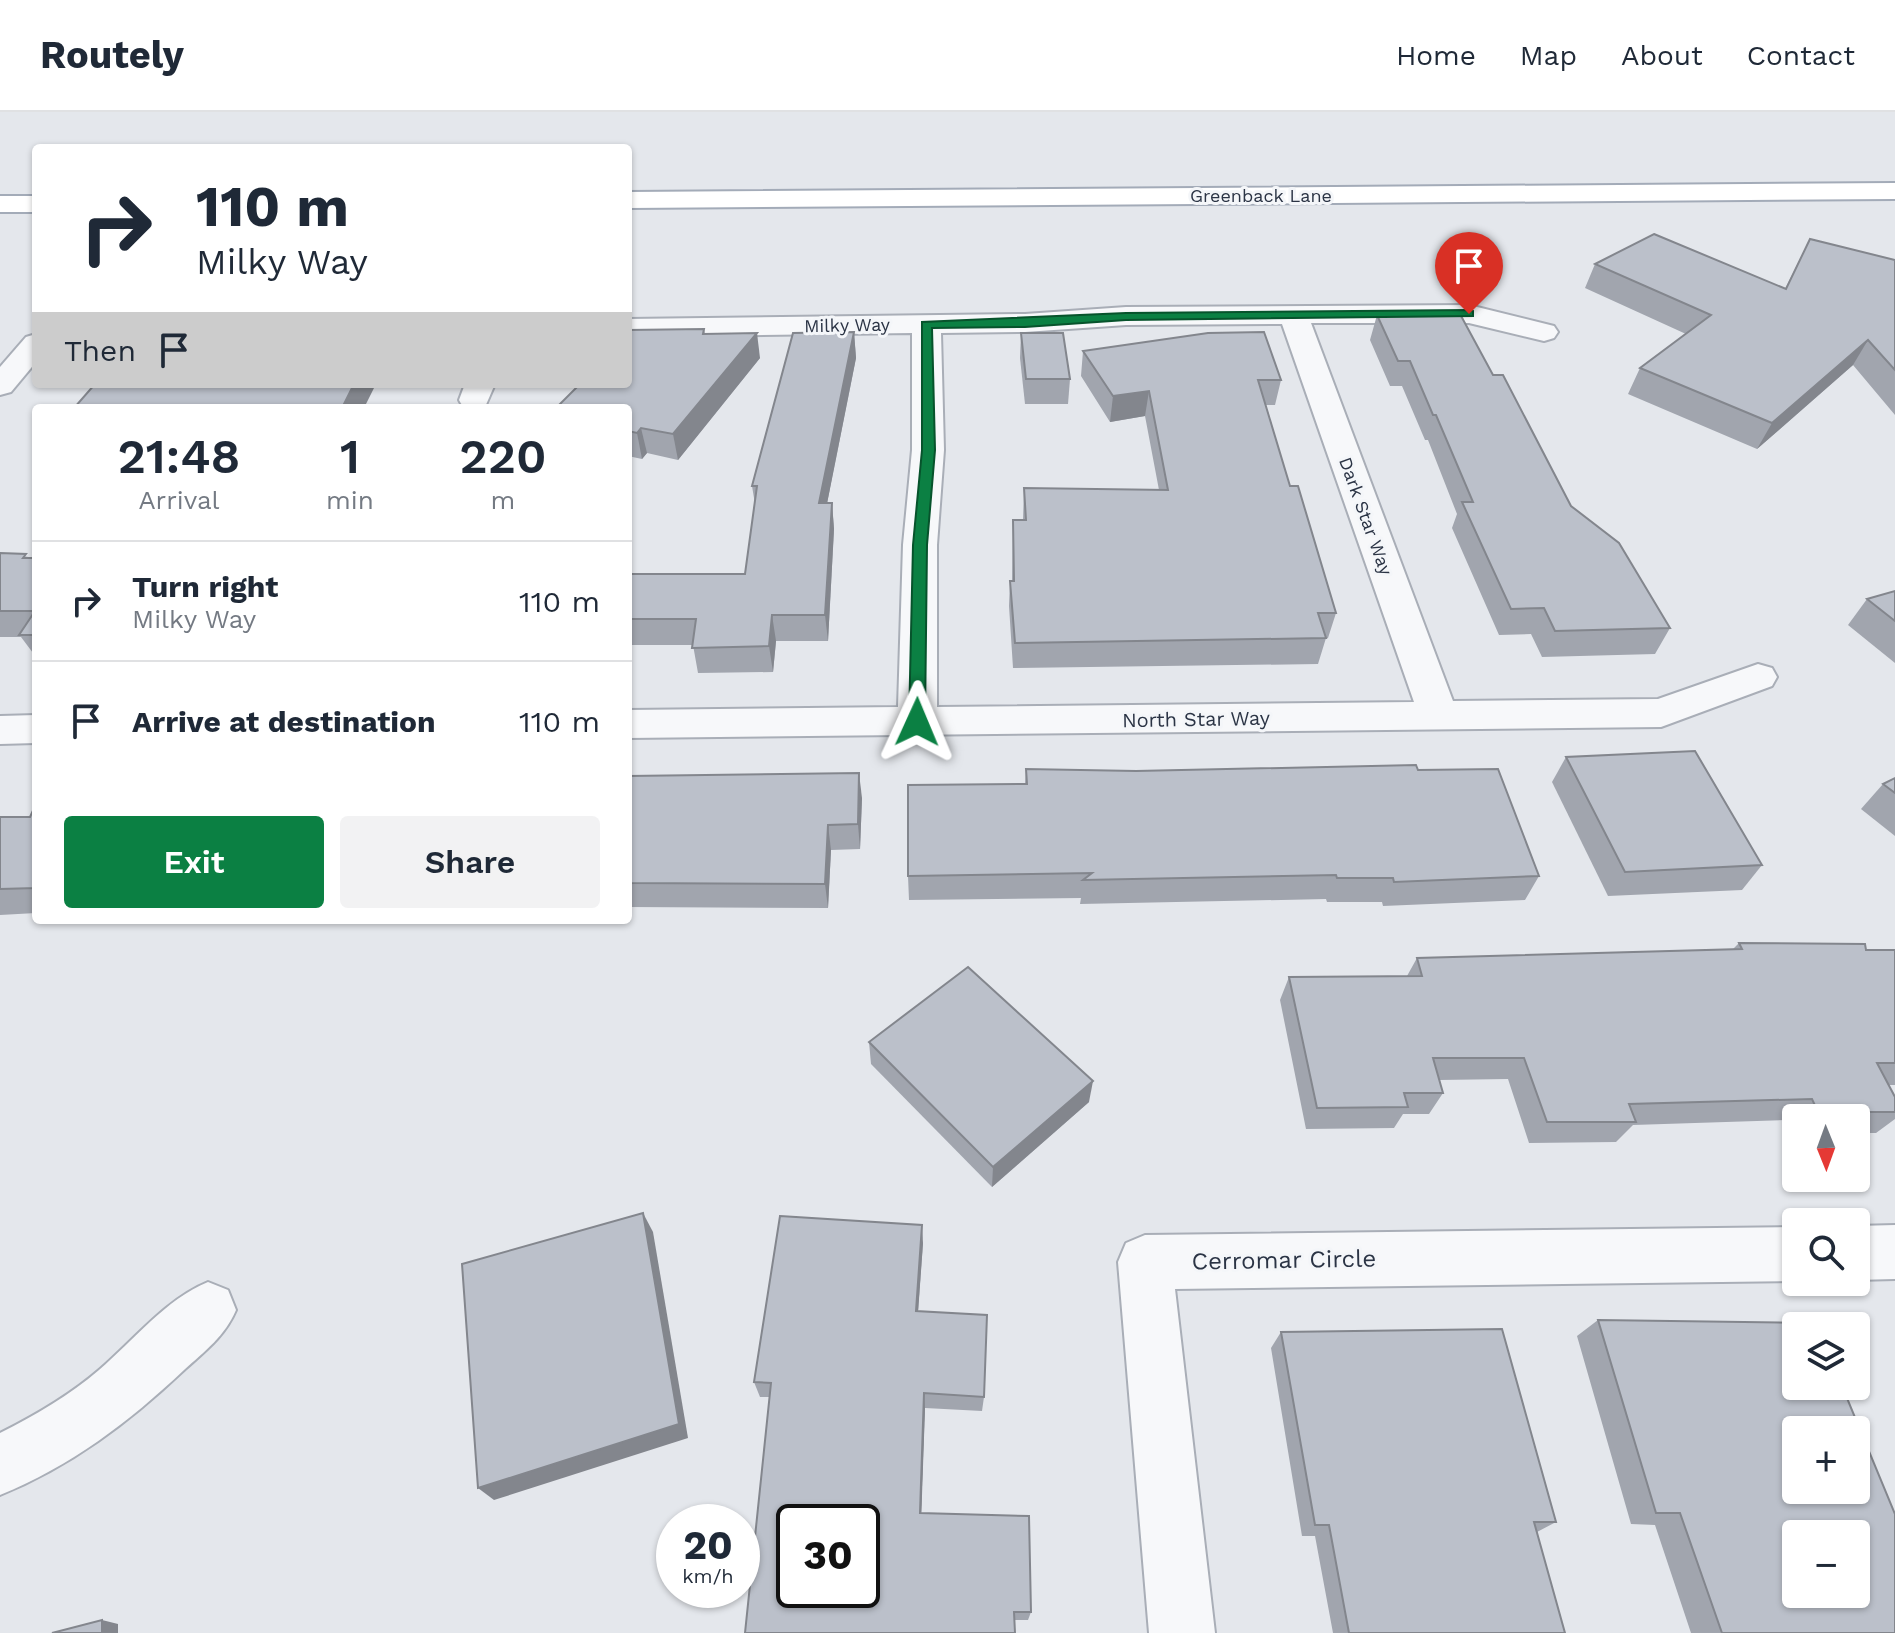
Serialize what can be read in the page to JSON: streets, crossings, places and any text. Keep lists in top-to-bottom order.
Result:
{
  "streets": {
    "main road": ["Greenback Lane"],
    "street": [
      "Milky Way",
      "Dark Star Way",
      "North Star Way",
      "Cerromar Circle"
    ]
  },
  "crossings": [
    ["Milky Way", "Dark Star Way"],
    ["Dark Star Way", "North Star Way"]
  ],
  "north": "bottom",
  "page": {
    "header": "Routely",
    "nav": [
      "Home",
      "Map",
      "About",
      "Contact"
    ],
    "turn": ["110 m", "Milky Way"],
    "then": "Then",
    "eta": [
      "21:48",
      "Arrival",
      "1",
      "min",
      "220",
      "m"
    ],
    "list": [
      {
        "name": "Turn right",
        "note": "Milky Way",
        "value": "110 m"
      },
      {
        "name": "Arrive at destination",
        "value": "110 m"
      }
    ],
    "buttons": ["Exit", "Share"],
    "map_buttons": ["+", "−"],
    "speed": "20 km/h",
    "limit": "30"
  }
}
